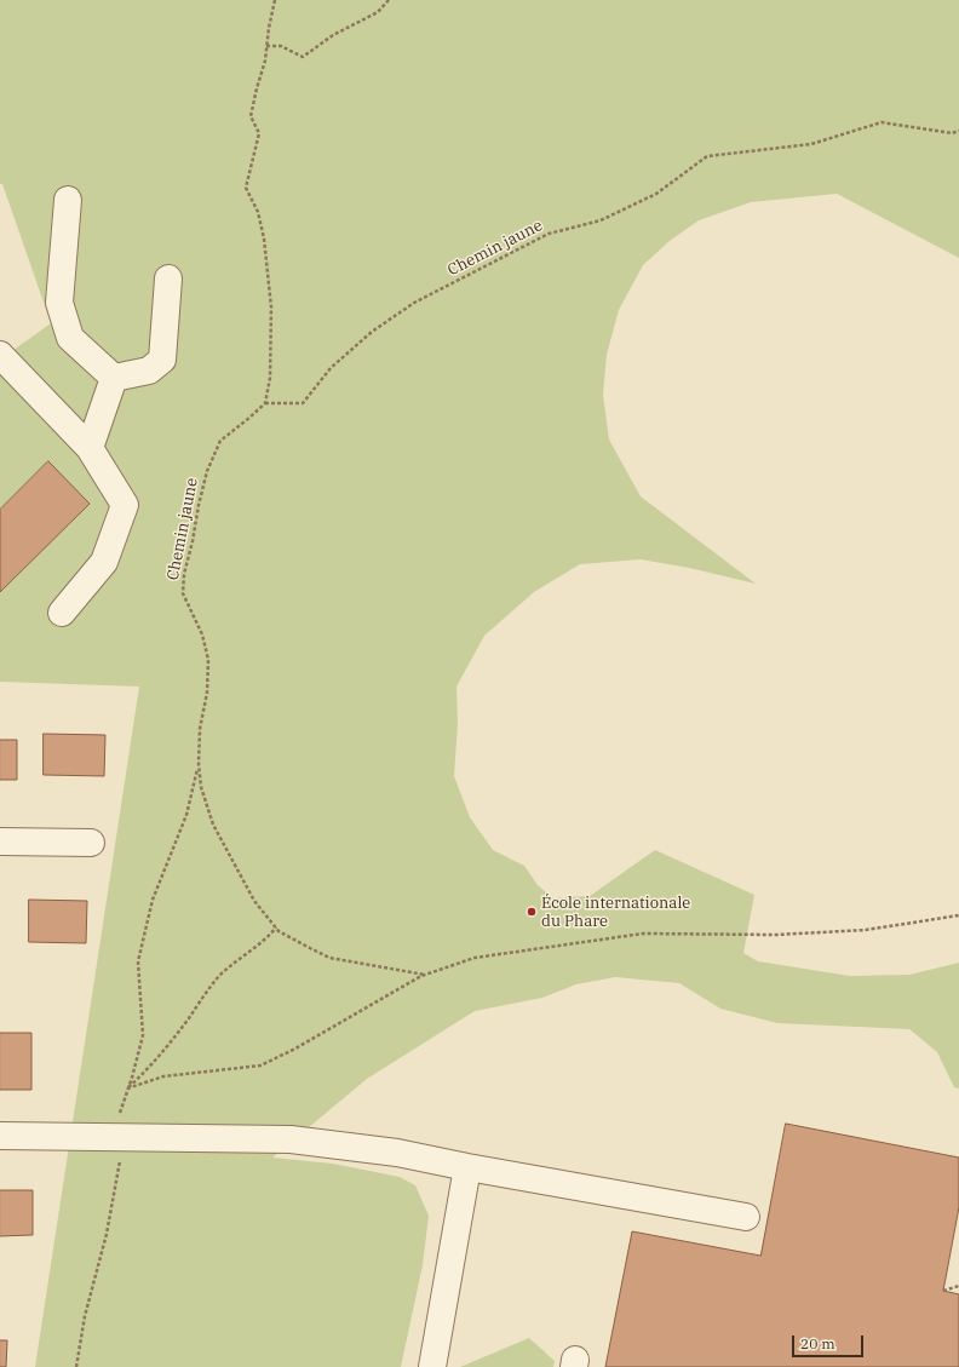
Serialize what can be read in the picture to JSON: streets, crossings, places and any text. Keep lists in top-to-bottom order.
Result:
{
  "streets": {
    "path": ["Chemin jaune"]
  },
  "places": ["École internationale du Phare"],
  "scale_bar": "20 m"
}
